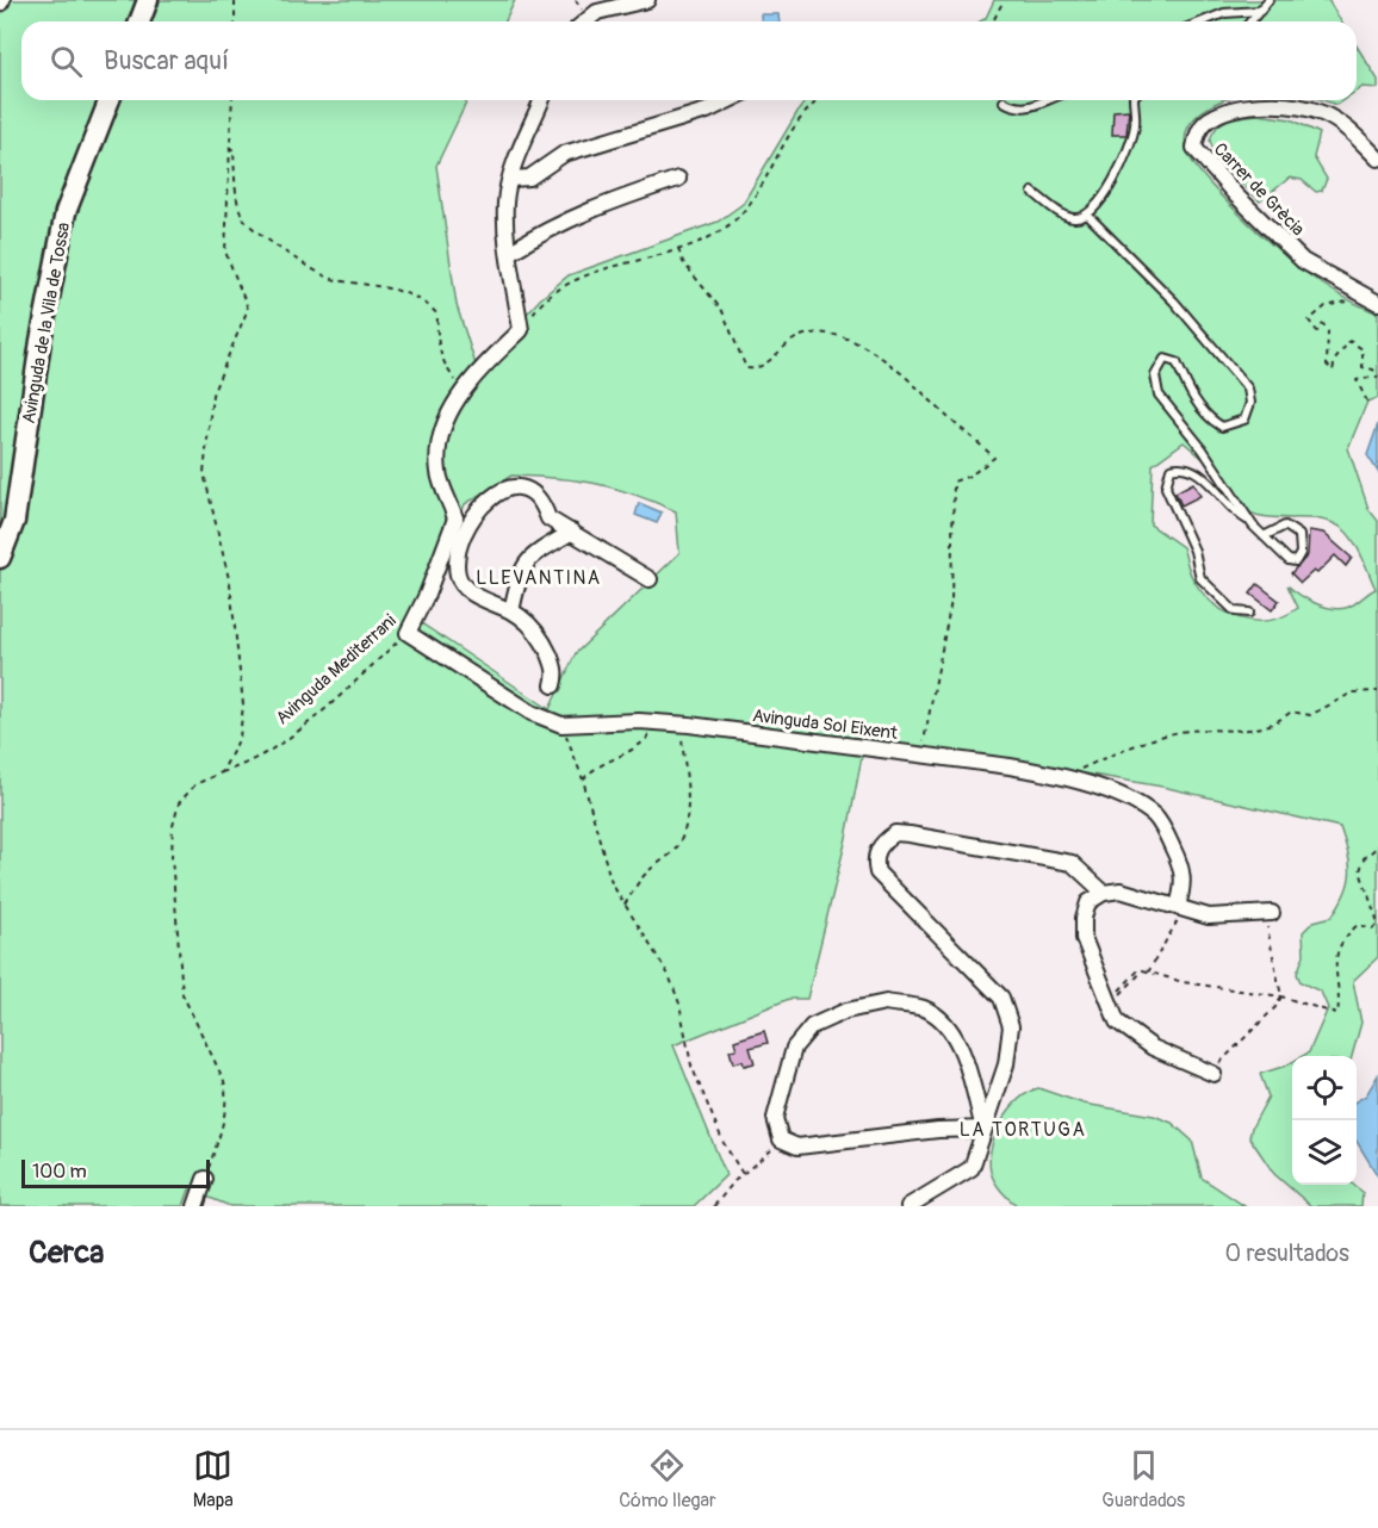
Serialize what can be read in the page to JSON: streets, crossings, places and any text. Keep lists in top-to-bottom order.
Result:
{
  "streets": {
    "main road": ["Avinguda de la Vila de Tossa"],
    "street": ["Carrer de Grècia", "Avinguda Mediterrani", "Avinguda Sol Eixent"]
  },
  "crossings": [
    ["Avinguda Mediterrani", "Avinguda Sol Eixent"]
  ],
  "districts": ["LLEVANTINA", "LA TORTUGA"],
  "scale_bar": "100 m",
  "page": {
    "search": "Buscar aquí",
    "scale": "100 m",
    "heading": ["Cerca", "0 resultados"],
    "nav": ["Mapa", "Cómo llegar", "Guardados"]
  }
}
